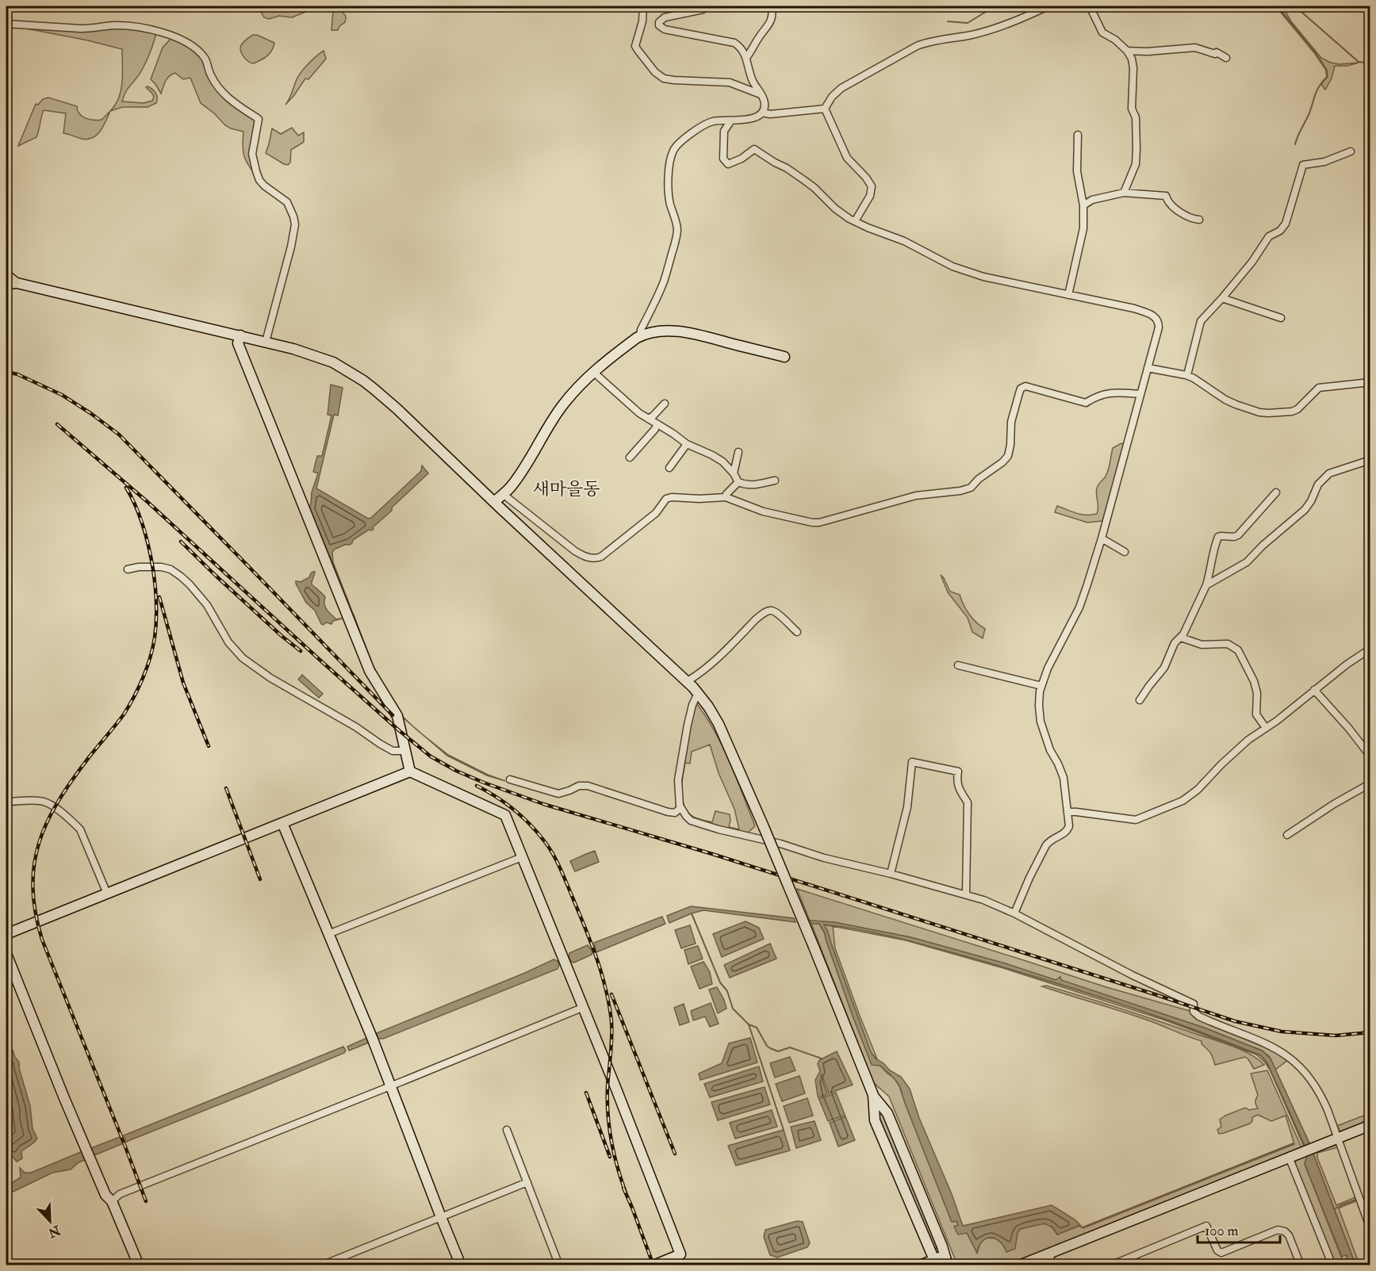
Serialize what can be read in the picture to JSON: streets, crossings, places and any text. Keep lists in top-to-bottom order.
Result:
{
  "districts": ["새마을동"],
  "scale_bar": "100 m",
  "north": "bottom right"
}
